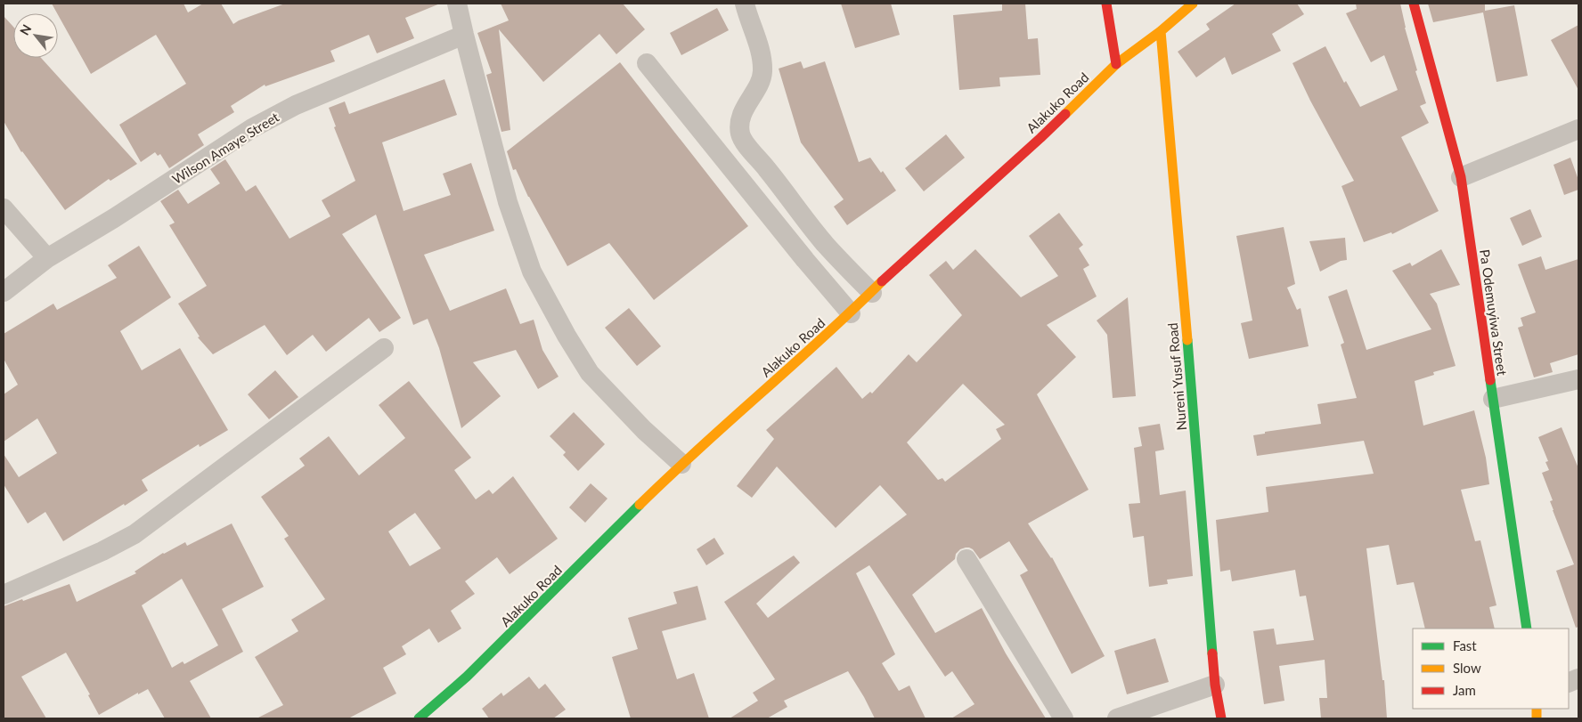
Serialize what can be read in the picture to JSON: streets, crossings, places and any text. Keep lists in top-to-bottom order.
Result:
{
  "streets": {
    "street": [
      "Alakuko Road",
      "Wilson Amaye Street",
      "Pa Odemuyiwa Street",
      "Nureni Yusuf Road"
    ]
  },
  "crossings": [
    ["Alakuko Road", "Nureni Yusuf Road"]
  ],
  "legend": ["Fast", "Slow", "Jam"],
  "north": "top left"
}
